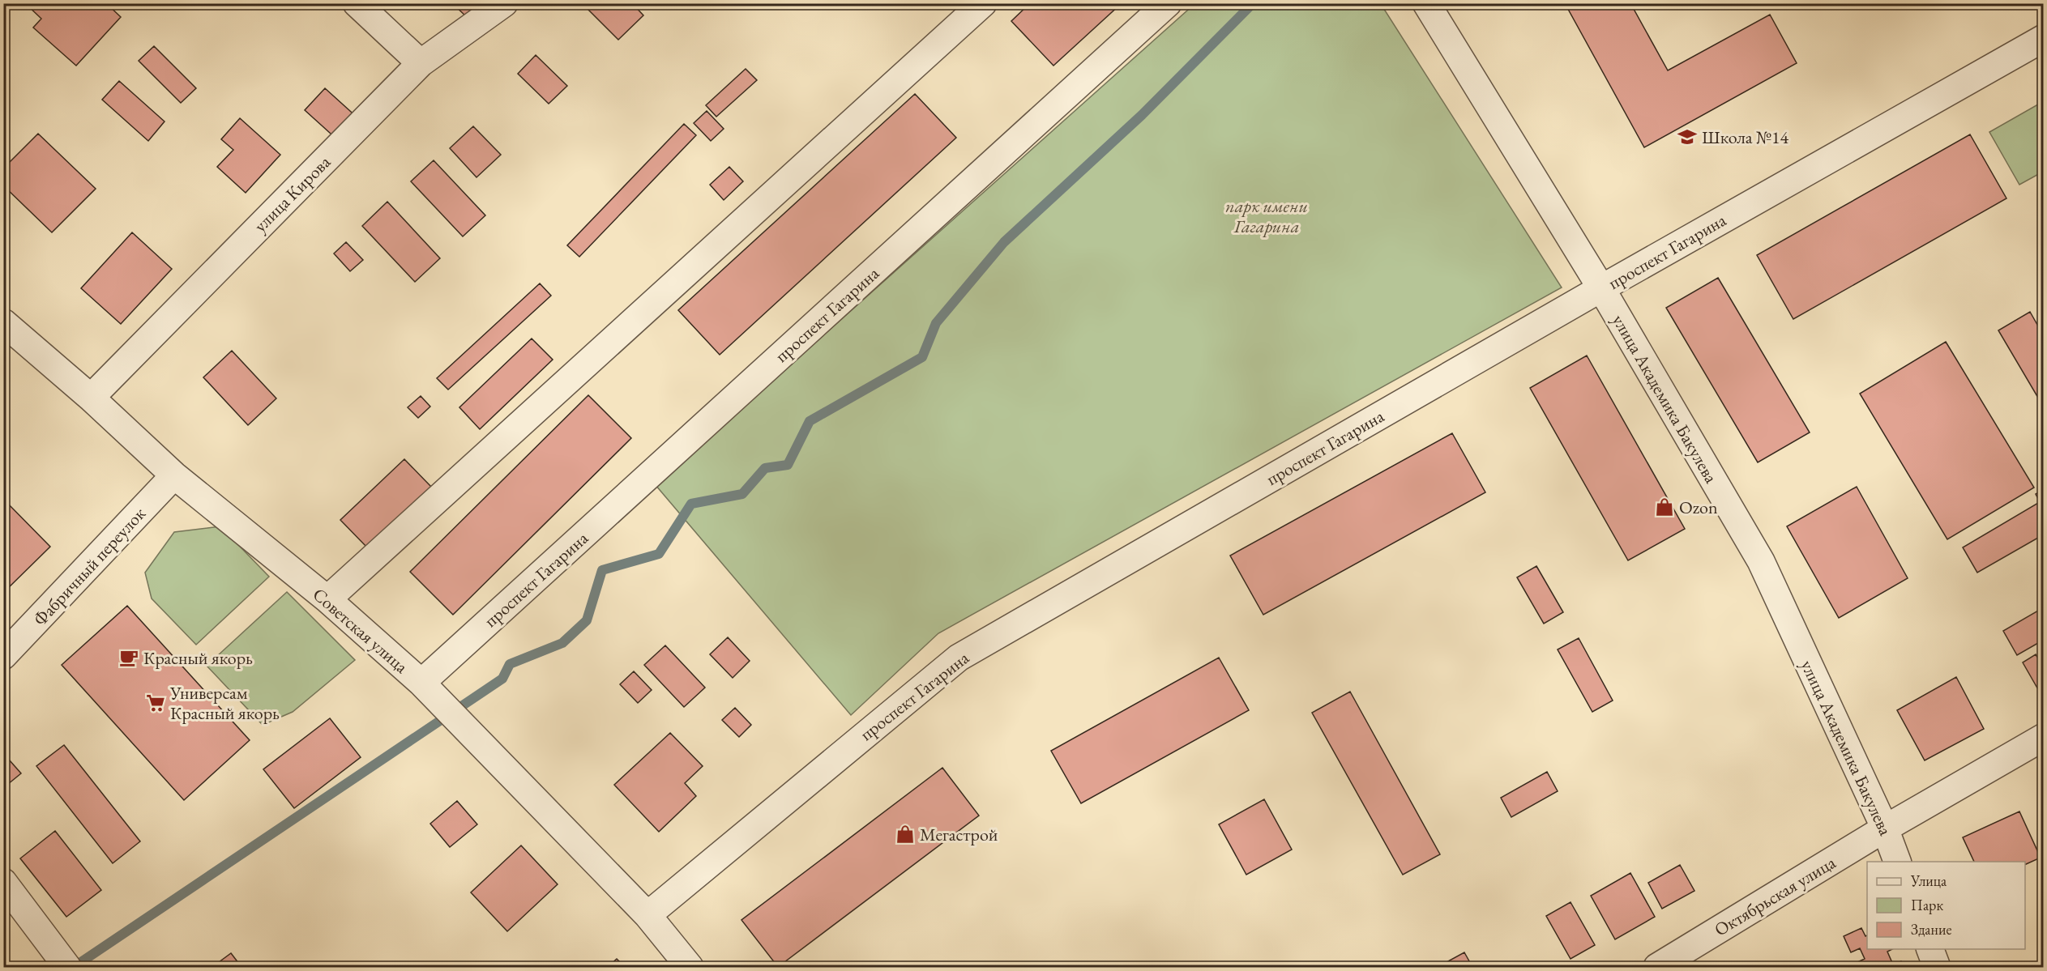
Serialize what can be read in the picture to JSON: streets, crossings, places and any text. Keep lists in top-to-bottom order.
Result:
{
  "streets": {
    "street": [
      "улица Кирова",
      "проспект Гагарина",
      "улица Академика Бакулева",
      "Фабричный переулок",
      "Советская улица",
      "Октябрьская улица"
    ]
  },
  "crossings": [
    ["улица Кирова", "Советская улица"],
    ["проспект Гагарина", "улица Академика Бакулева"],
    ["проспект Гагарина", "Советская улица"],
    ["улица Академика Бакулева", "Октябрьская улица"],
    ["Фабричный переулок", "Советская улица"]
  ],
  "parks": ["парк имени Гагарина"],
  "places": {
    "school or university": ["Школа №14"],
    "shop": ["Ozon", "Мегастрой"],
    "cafe": ["Красный якорь"],
    "supermarket": ["Универсам Красный якорь"]
  },
  "legend": ["Улица", "Парк", "Здание"]
}
